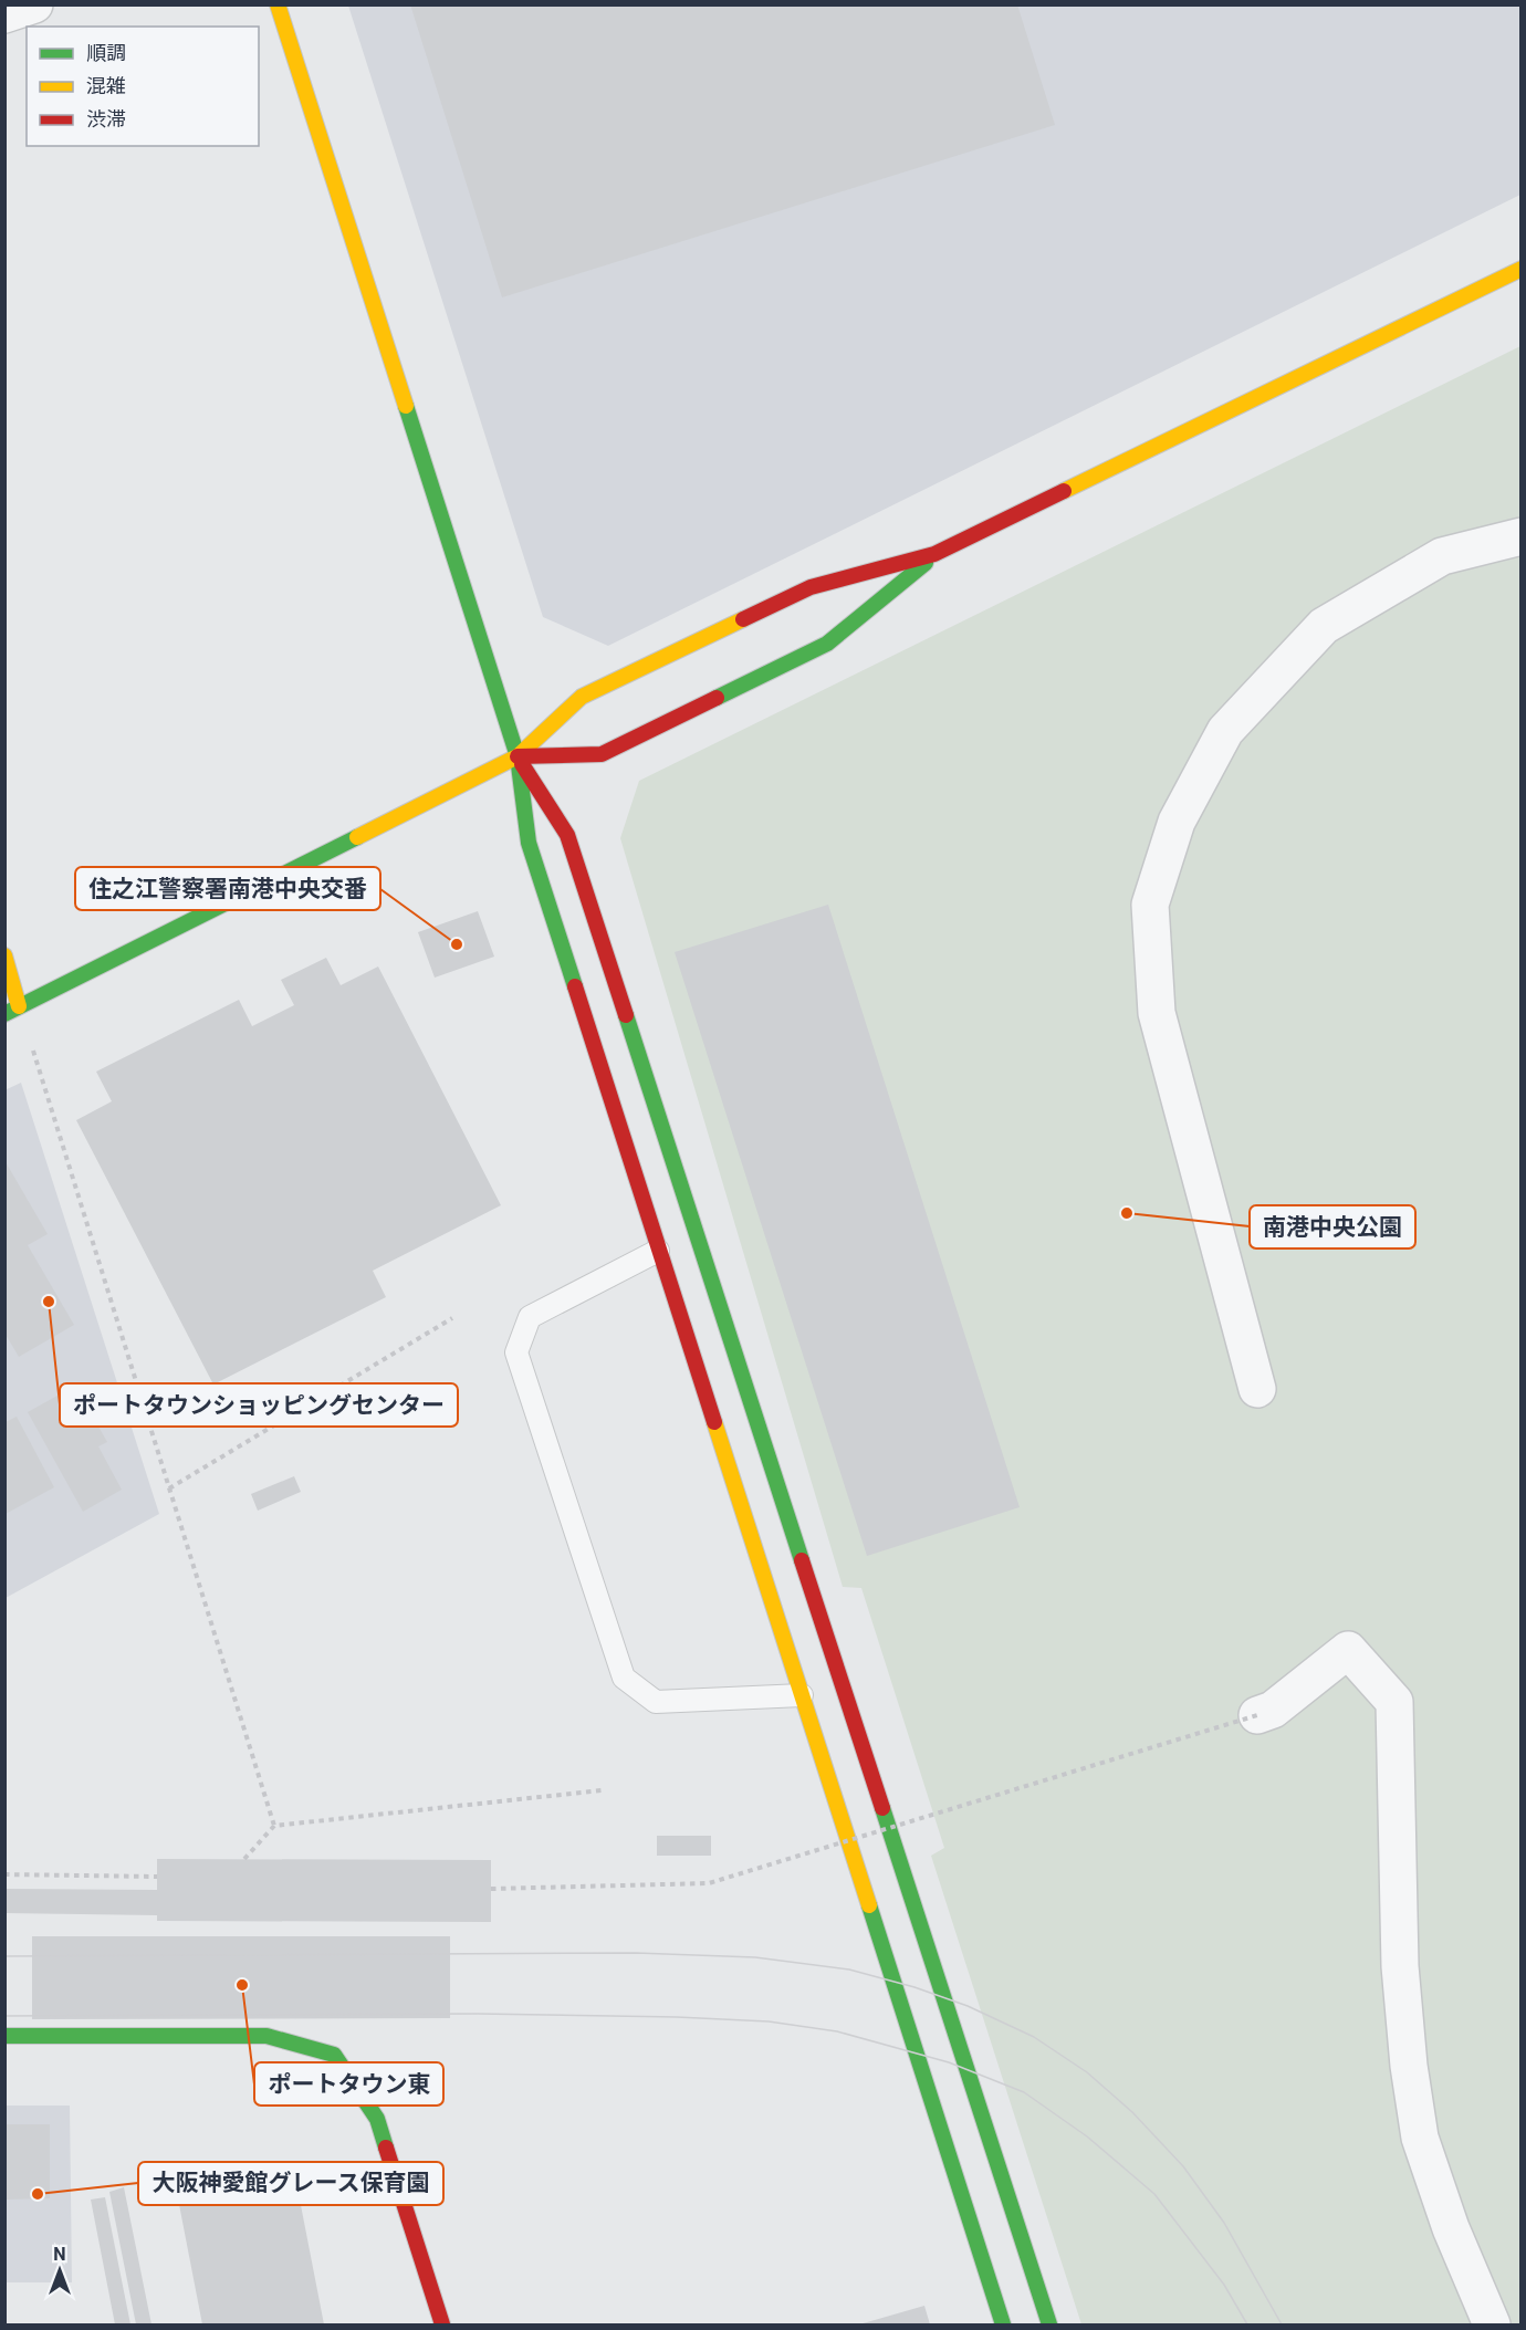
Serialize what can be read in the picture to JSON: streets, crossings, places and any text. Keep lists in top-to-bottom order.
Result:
{
  "places": [
    "住之江警察署南港中央交番",
    "南港中央公園",
    "ポートタウンショッピングセンター",
    "ポートタウン東",
    "大阪神愛館グレース保育園"
  ],
  "legend": ["順調", "混雑", "渋滞"],
  "north": "top"
}
